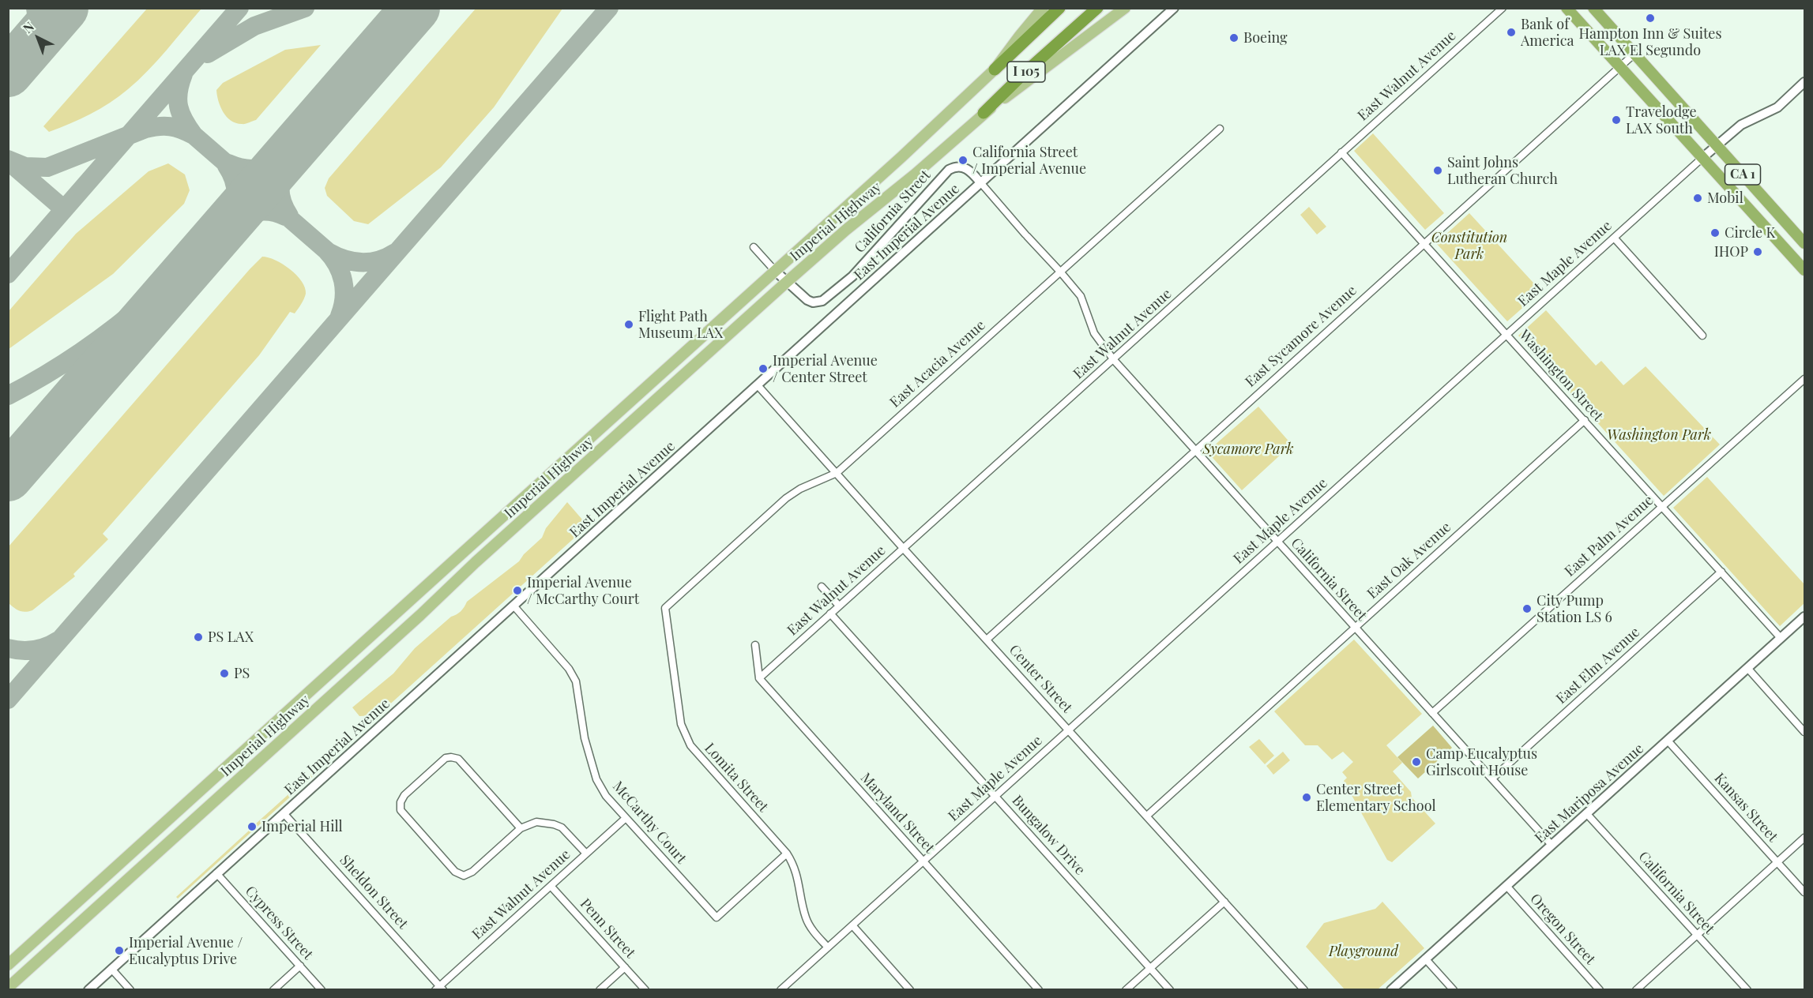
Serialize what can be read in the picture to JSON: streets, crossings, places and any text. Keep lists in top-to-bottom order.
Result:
{
  "streets": {
    "highway": ["I 105", "CA 1"],
    "main road": ["Imperial Highway"],
    "street": [
      "East Walnut Avenue",
      "California Street",
      "East Imperial Avenue",
      "East Maple Avenue",
      "East Sycamore Avenue",
      "East Acacia Avenue",
      "Washington Street",
      "East Palm Avenue",
      "East Oak Avenue",
      "East Elm Avenue",
      "Center Street",
      "Lomita Street",
      "East Mariposa Avenue",
      "Kansas Street",
      "Maryland Street",
      "McCarthy Court",
      "Bungalow Drive",
      "Sheldon Street",
      "Cypress Street",
      "Penn Street",
      "Oregon Street"
    ]
  },
  "crossings": [
    ["I 105", "Imperial Highway"],
    ["East Walnut Avenue", "California Street"],
    ["East Walnut Avenue", "Washington Street"],
    ["East Walnut Avenue", "Center Street"],
    ["East Walnut Avenue", "Maryland Street"],
    ["East Walnut Avenue", "McCarthy Court"],
    ["East Walnut Avenue", "Bungalow Drive"],
    ["East Walnut Avenue", "Sheldon Street"],
    ["East Walnut Avenue", "Penn Street"],
    ["CA 1", "East Maple Avenue"],
    ["CA 1", "East Sycamore Avenue"],
    ["California Street", "Imperial Highway"],
    ["California Street", "East Imperial Avenue"],
    ["California Street", "East Maple Avenue"],
    ["California Street", "East Sycamore Avenue"],
    ["California Street", "East Acacia Avenue"],
    ["California Street", "East Palm Avenue"],
    ["California Street", "East Oak Avenue"],
    ["California Street", "East Elm Avenue"],
    ["California Street", "East Mariposa Avenue"],
    ["East Imperial Avenue", "Center Street"],
    ["East Imperial Avenue", "McCarthy Court"],
    ["East Imperial Avenue", "Sheldon Street"],
    ["East Imperial Avenue", "Cypress Street"],
    ["East Maple Avenue", "Washington Street"],
    ["East Maple Avenue", "Center Street"],
    ["East Maple Avenue", "Lomita Street"],
    ["East Maple Avenue", "Maryland Street"],
    ["East Maple Avenue", "Bungalow Drive"],
    ["East Sycamore Avenue", "Washington Street"],
    ["East Sycamore Avenue", "Center Street"],
    ["East Acacia Avenue", "Center Street"],
    ["East Acacia Avenue", "Lomita Street"],
    ["Washington Street", "East Palm Avenue"],
    ["Washington Street", "East Oak Avenue"],
    ["Washington Street", "East Elm Avenue"],
    ["Washington Street", "East Mariposa Avenue"],
    ["East Oak Avenue", "Center Street"],
    ["Lomita Street", "McCarthy Court"],
    ["East Mariposa Avenue", "Kansas Street"],
    ["East Mariposa Avenue", "Oregon Street"]
  ],
  "parks": [
    "Constitution Park",
    "Washington Park",
    "Sycamore Park",
    "Playground"
  ],
  "places": [
    "Hampton Inn & Suites LAX El Segundo",
    "Bank of America",
    "Boeing",
    "Travelodge LAX South",
    "California Street / Imperial Avenue",
    "Saint Johns Lutheran Church",
    "Mobil",
    "Circle K",
    "IHOP",
    "Flight Path Museum LAX",
    "Imperial Avenue / Center Street",
    "Imperial Avenue / McCarthy Court",
    "City Pump Station LS 6",
    "PS LAX",
    "PS",
    "Camp Eucalyptus Girlscout House",
    "Center Street Elementary School",
    "Imperial Hill",
    "Imperial Avenue / Eucalyptus Drive"
  ],
  "north": "top left"
}
